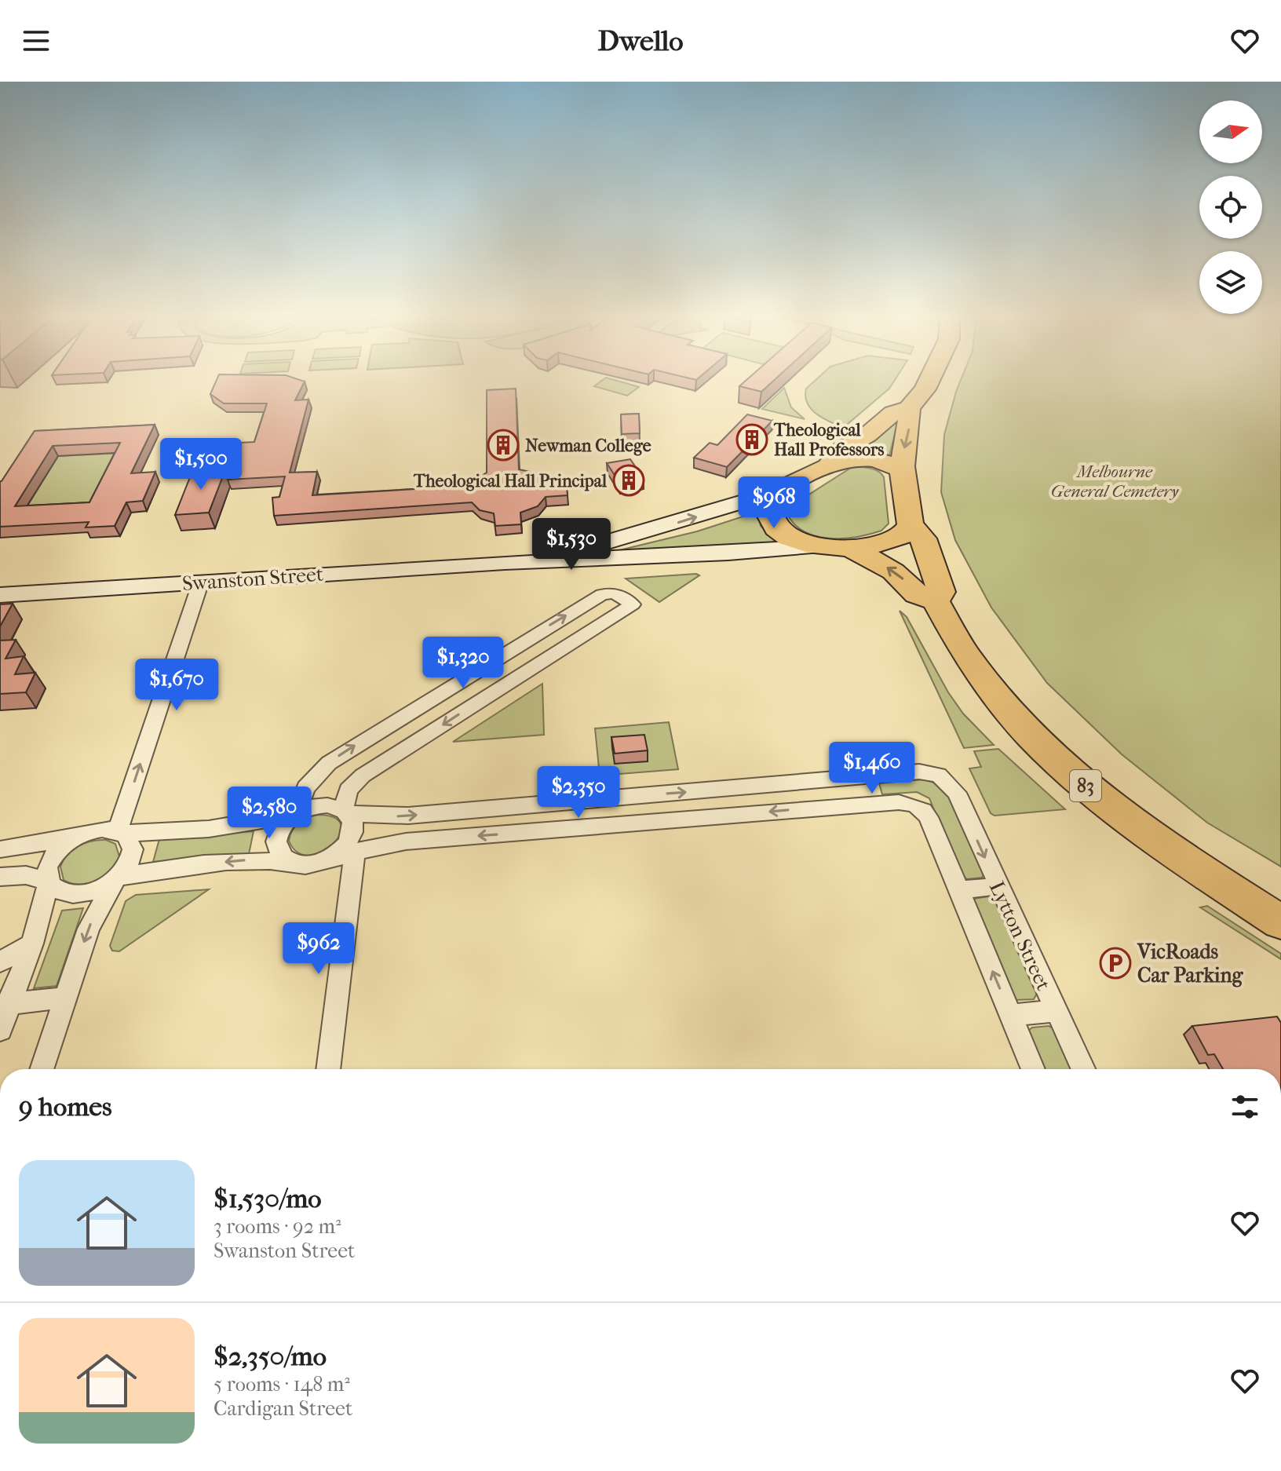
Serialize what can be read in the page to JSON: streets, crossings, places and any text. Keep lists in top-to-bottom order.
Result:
{
  "streets": {
    "highway": ["83"],
    "main road": ["Swanston Street"],
    "street": ["Lytton Street"]
  },
  "crossings": [
    ["Swanston Street", "83"]
  ],
  "parks": ["Melbourne General Cemetery"],
  "places": {
    "building": ["Theological Hall Professors", "Newman College", "Theological Hall Principal"],
    "parking": ["VicRoads Car Parking"]
  },
  "north": "right",
  "page": {
    "header": "Dwello",
    "price": [
      "$1,500",
      "$968",
      "$1,530",
      "$1,320",
      "$1,670",
      "$1,460",
      "$2,350",
      "$2,580",
      "$962"
    ],
    "heading": "9 homes",
    "list": [
      {
        "name": "$1,530/mo",
        "note": "3 rooms · 92 m² · Swanston Street"
      },
      {
        "name": "$2,350/mo",
        "note": "5 rooms · 148 m² · Cardigan Street"
      }
    ]
  }
}
